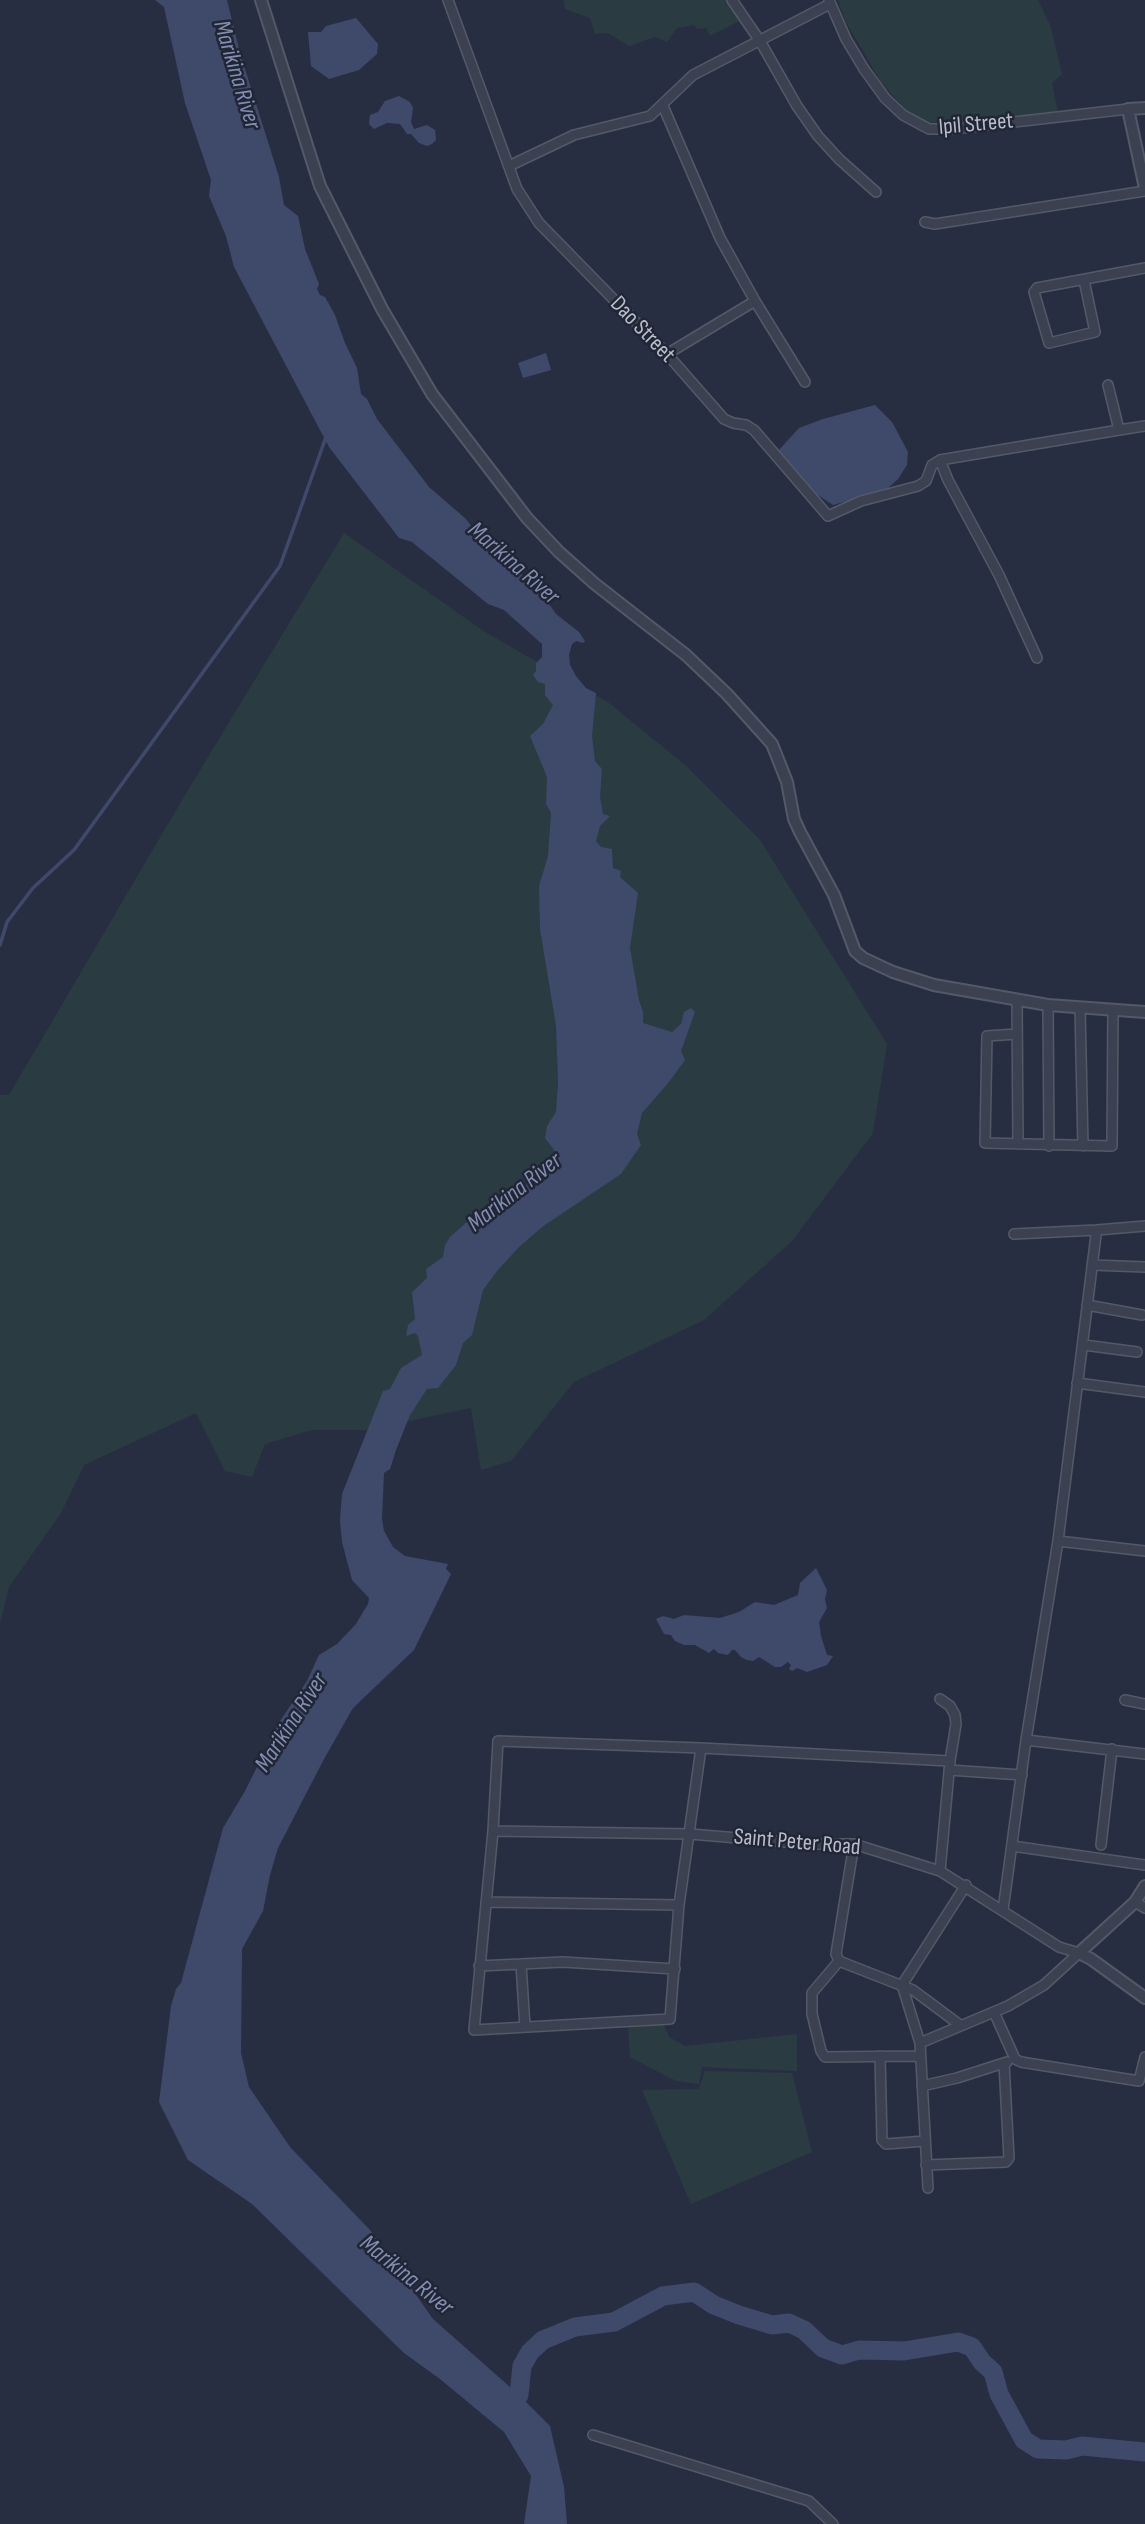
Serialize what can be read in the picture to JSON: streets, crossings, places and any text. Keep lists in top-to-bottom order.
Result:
{
  "streets": {
    "street": ["Ipil Street", "Dao Street", "Saint Peter Road"]
  },
  "water": ["Marikina River"]
}
